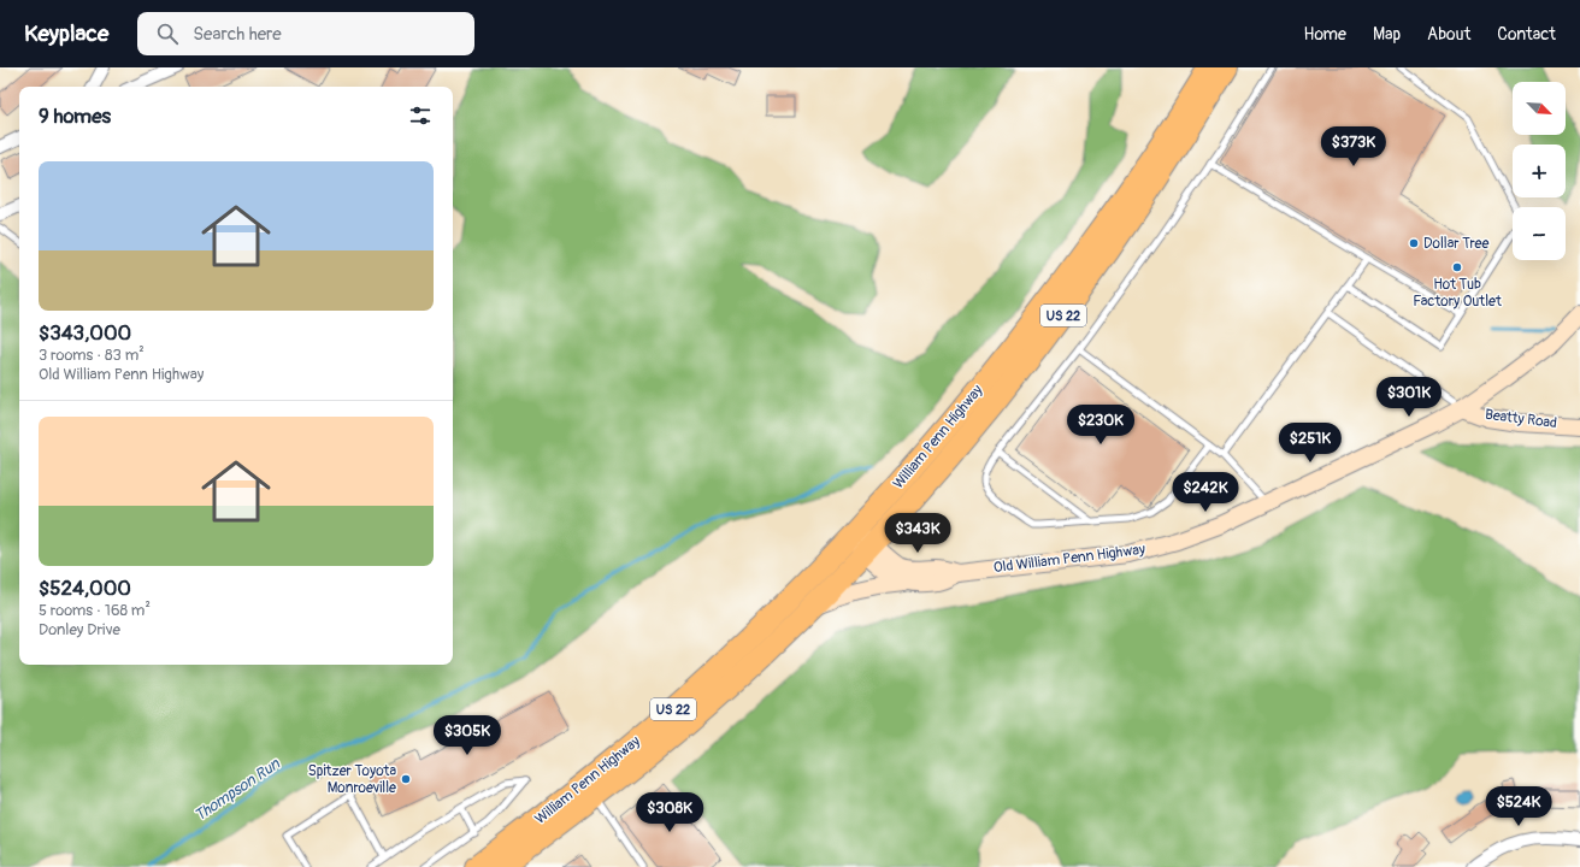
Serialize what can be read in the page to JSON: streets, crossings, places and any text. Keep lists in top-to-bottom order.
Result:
{
  "streets": {
    "highway": ["US 22", "William Penn Highway"],
    "main road": ["Beatty Road", "Old William Penn Highway"]
  },
  "crossings": [
    ["Beatty Road", "Old William Penn Highway"],
    ["William Penn Highway", "Old William Penn Highway"]
  ],
  "water": ["Thompson Run"],
  "places": ["Dollar Tree", "Hot Tub Factory Outlet", "Spitzer Toyota Monroeville"],
  "north": "bottom right",
  "page": {
    "header": "Keyplace",
    "search": "Search here",
    "nav": [
      "Home",
      "Map",
      "About",
      "Contact"
    ],
    "map_buttons": ["+", "−"],
    "heading": "9 homes",
    "price": [
      "$373K",
      "$301K",
      "$230K",
      "$251K",
      "$242K",
      "$343K",
      "$305K",
      "$524K",
      "$308K"
    ],
    "list": [
      {
        "name": "$343,000",
        "note": "3 rooms · 83 m² · Old William Penn Highway"
      },
      {
        "name": "$524,000",
        "note": "5 rooms · 168 m² · Donley Drive"
      }
    ]
  }
}
